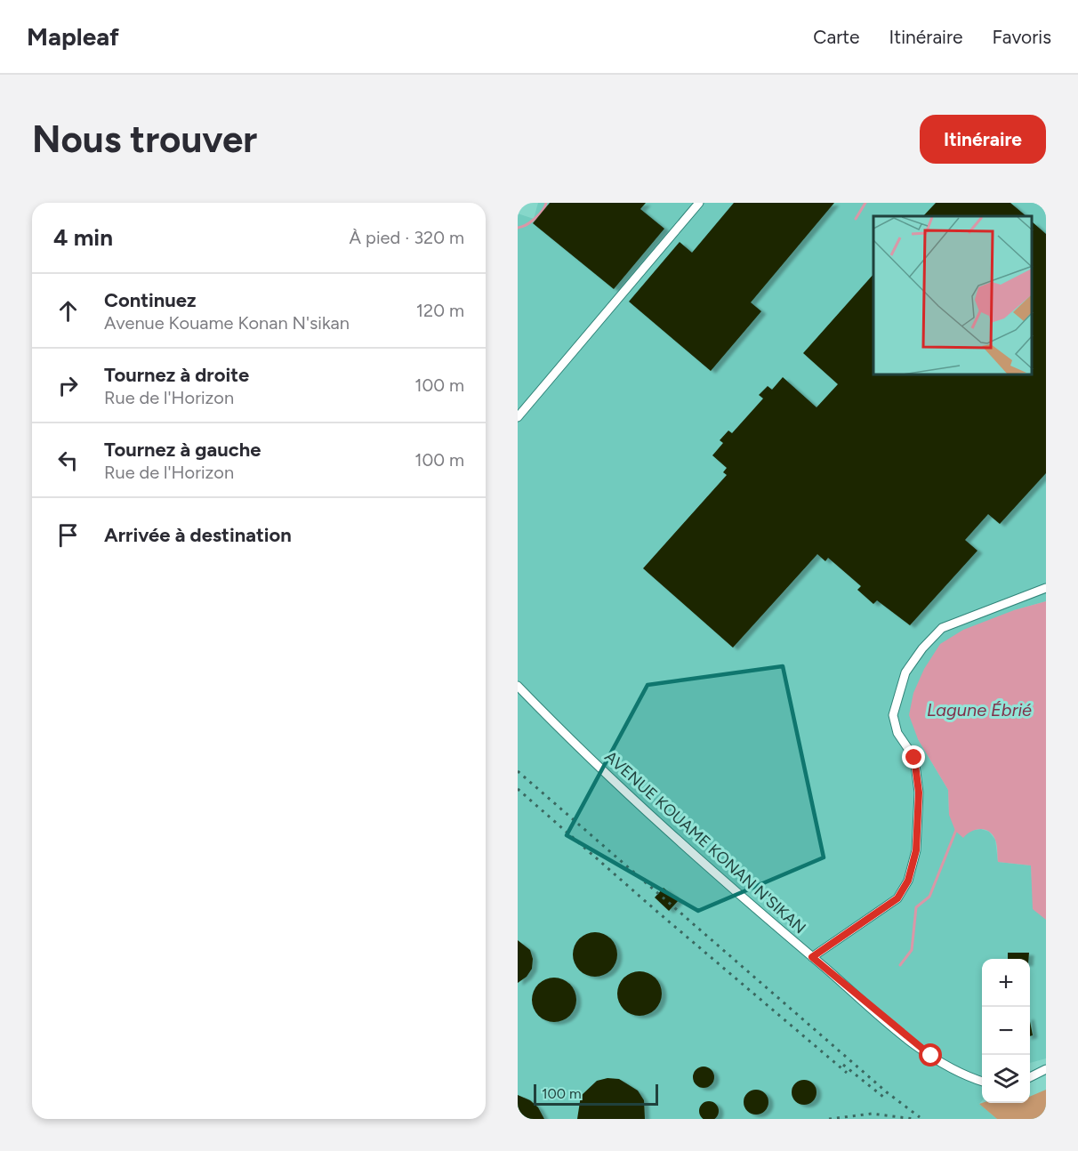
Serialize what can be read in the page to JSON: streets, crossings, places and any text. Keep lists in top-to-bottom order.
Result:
{
  "streets": {
    "street": ["AVENUE KOUAME KONAN N'SIKAN"]
  },
  "water": ["Lagune Ébrié"],
  "scale_bar": "100 m",
  "page": {
    "header": "Mapleaf",
    "nav": ["Carte", "Itinéraire", "Favoris"],
    "buttons": "Itinéraire",
    "title": "Nous trouver",
    "heading": ["4 min", "À pied · 320 m"],
    "list": [
      ["Continuez", "Avenue Kouame Konan N'sikan", "120 m"],
      ["Tournez à droite", "Rue de l'Horizon", "100 m"],
      ["Tournez à gauche", "Rue de l'Horizon", "100 m"],
      "Arrivée à destination"
    ],
    "map_buttons": ["+", "−"],
    "scale": "100 m"
  }
}
